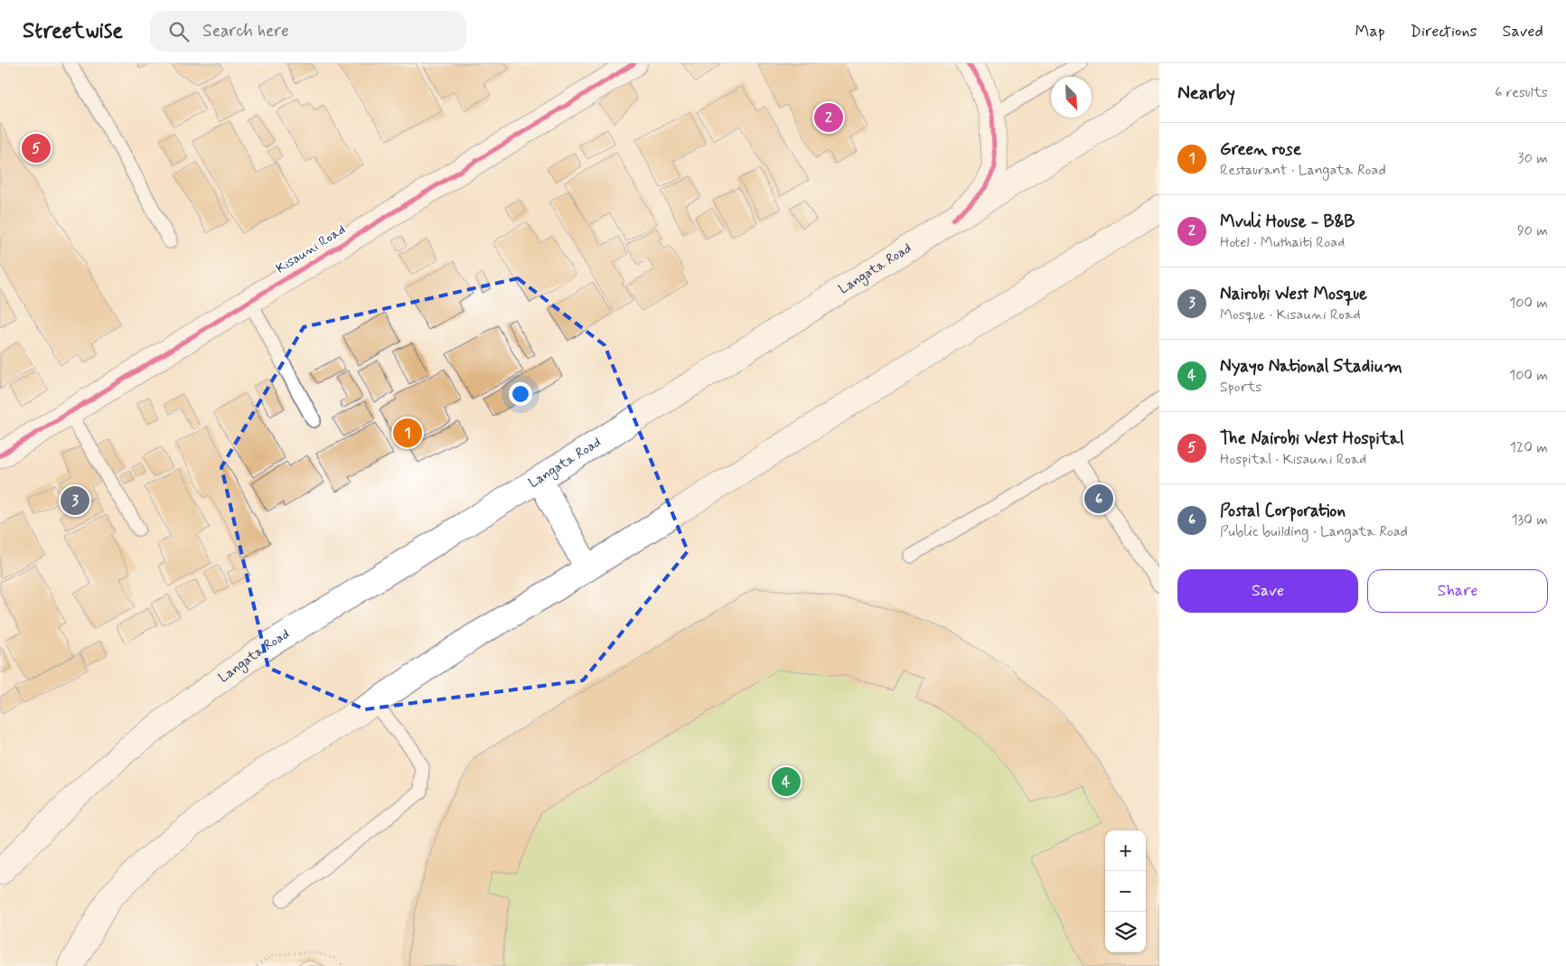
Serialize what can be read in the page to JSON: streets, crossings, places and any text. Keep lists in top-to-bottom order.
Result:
{
  "streets": {
    "main road": ["Kisauni Road", "Langata Road"]
  },
  "north": "bottom right",
  "page": {
    "header": "Streetwise",
    "search": "Search here",
    "nav": ["Map", "Directions", "Saved"],
    "heading": ["Nearby", "6 results"],
    "pins": [
      "2",
      "5",
      "1",
      "6",
      "3",
      "4"
    ],
    "list": [
      {
        "mark": "1",
        "name": "Green rose",
        "note": "Restaurant · Langata Road",
        "value": "30 m"
      },
      {
        "mark": "2",
        "name": "Mvuli House - B&B",
        "note": "Hotel · Muthaiti Road",
        "value": "90 m"
      },
      {
        "mark": "3",
        "name": "Nairobi West Mosque",
        "note": "Mosque · Kisauni Road",
        "value": "100 m"
      },
      {
        "mark": "4",
        "name": "Nyayo National Stadium",
        "note": "Sports",
        "value": "100 m"
      },
      {
        "mark": "5",
        "name": "The Nairobi West Hospital",
        "note": "Hospital · Kisauni Road",
        "value": "120 m"
      },
      {
        "mark": "6",
        "name": "Postal Corporation",
        "note": "Public building · Langata Road",
        "value": "130 m"
      }
    ],
    "buttons": ["Save", "Share"],
    "map_buttons": ["+", "−"]
  }
}
